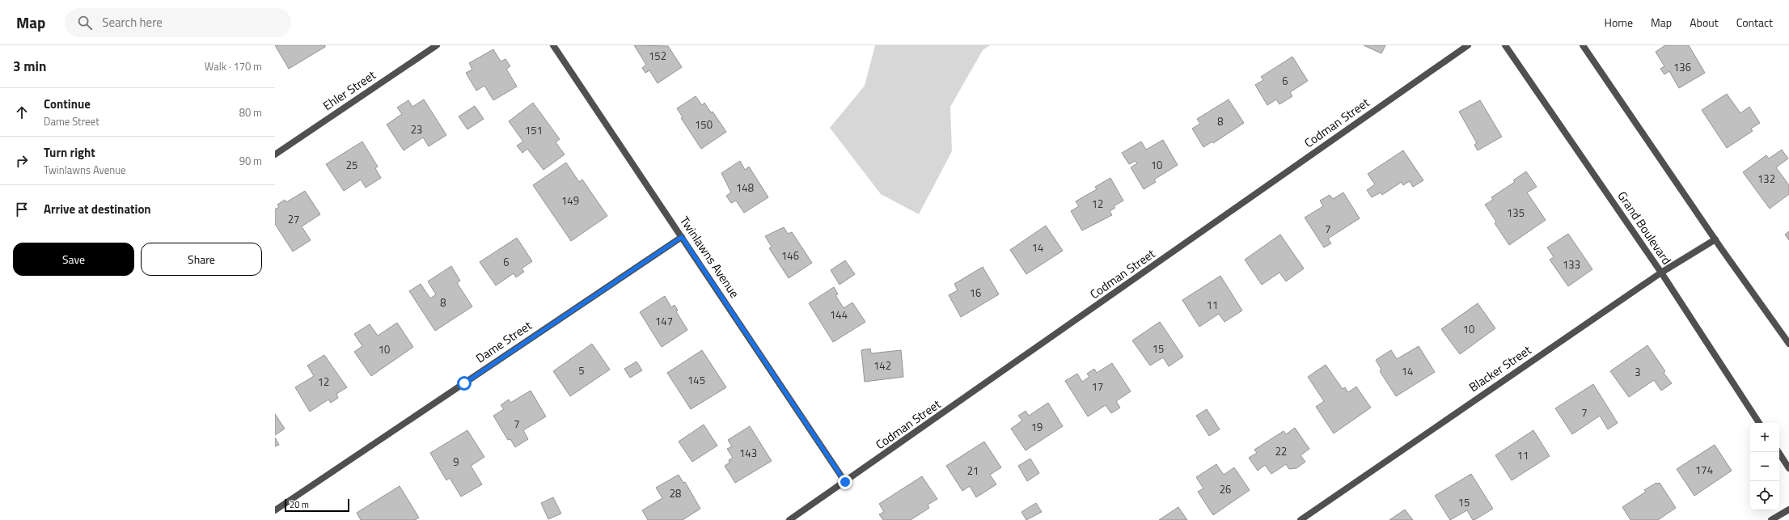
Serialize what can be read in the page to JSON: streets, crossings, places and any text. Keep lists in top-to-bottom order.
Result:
{
  "streets": {
    "street": [
      "Ehler Street",
      "Codman Street",
      "Grand Boulevard",
      "Twinlawns Avenue",
      "Dame Street",
      "Blacker Street"
    ]
  },
  "crossings": [
    ["Codman Street", "Twinlawns Avenue"],
    ["Grand Boulevard", "Blacker Street"],
    ["Twinlawns Avenue", "Dame Street"]
  ],
  "house_numbers": [
    "152",
    "136",
    "6",
    "8",
    "150",
    "23",
    "151",
    "25",
    "10",
    "132",
    "148",
    "149",
    "12",
    "135",
    "27",
    "7",
    "14",
    "146",
    "6",
    "133",
    "16",
    "8",
    "11",
    "144",
    "147",
    "10",
    "15",
    "10",
    "142",
    "5",
    "14",
    "3",
    "145",
    "12",
    "17",
    "7",
    "7",
    "19",
    "22",
    "143",
    "11",
    "9",
    "174",
    "21",
    "26",
    "28",
    "15"
  ],
  "scale_bar": "20 m",
  "page": {
    "header": "Map",
    "search": "Search here",
    "nav": [
      "Home",
      "Map",
      "About",
      "Contact"
    ],
    "heading": ["3 min", "Walk · 170 m"],
    "list": [
      ["Continue", "Dame Street", "80 m"],
      ["Turn right", "Twinlawns Avenue", "90 m"],
      "Arrive at destination"
    ],
    "buttons": ["Save", "Share"],
    "map_buttons": ["+", "−"],
    "scale": "20 m"
  }
}
